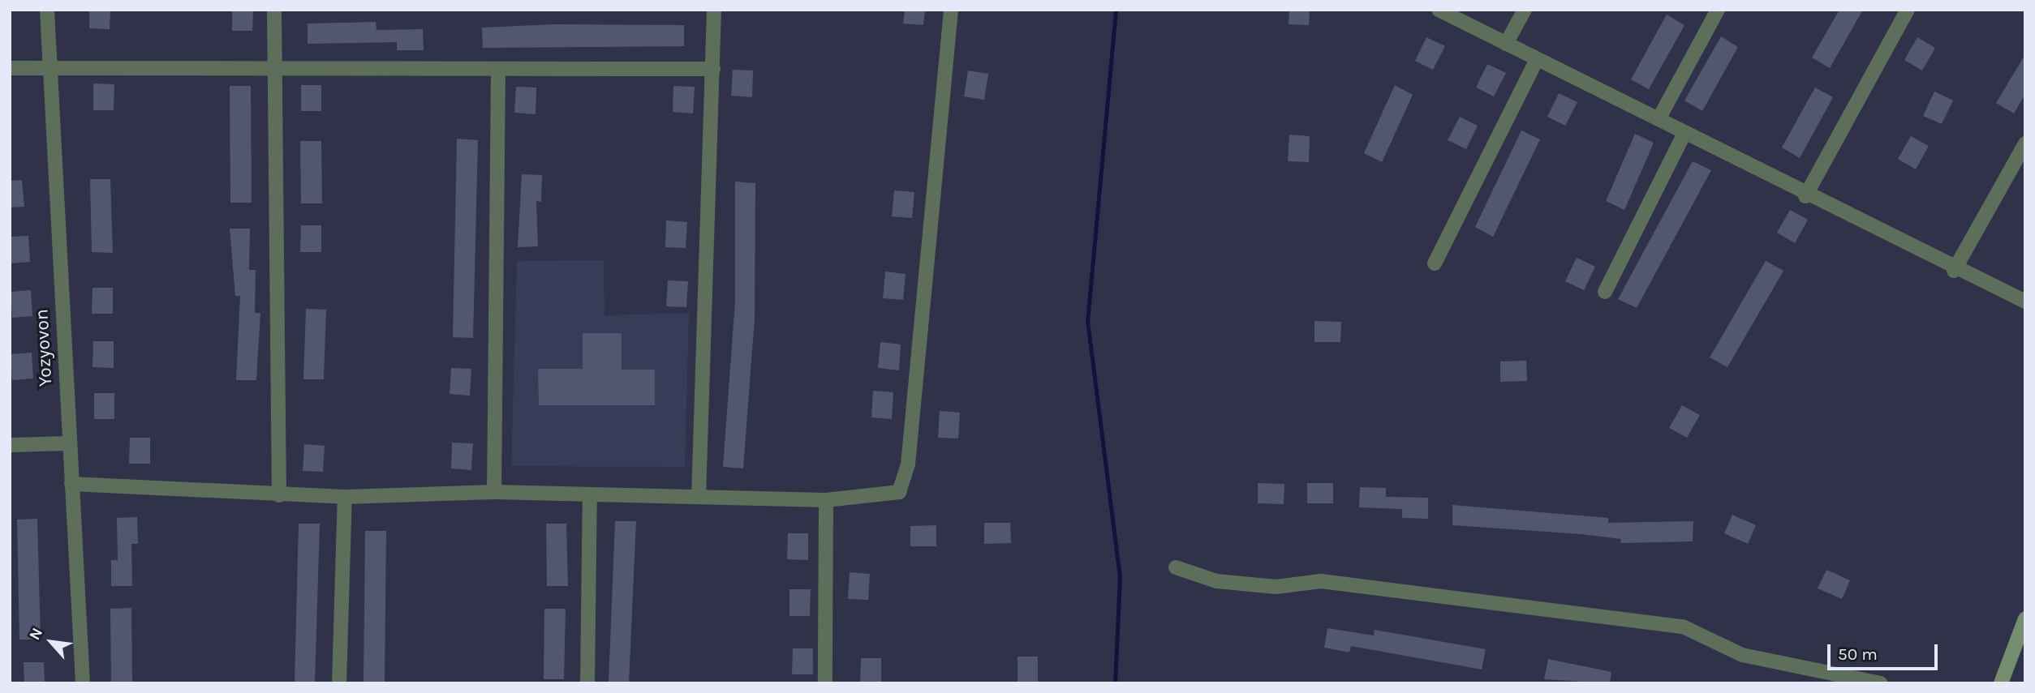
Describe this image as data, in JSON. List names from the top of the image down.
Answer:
{
  "streets": {
    "street": ["Yozyovon"]
  },
  "scale_bar": "50 m",
  "north": "top left"
}
